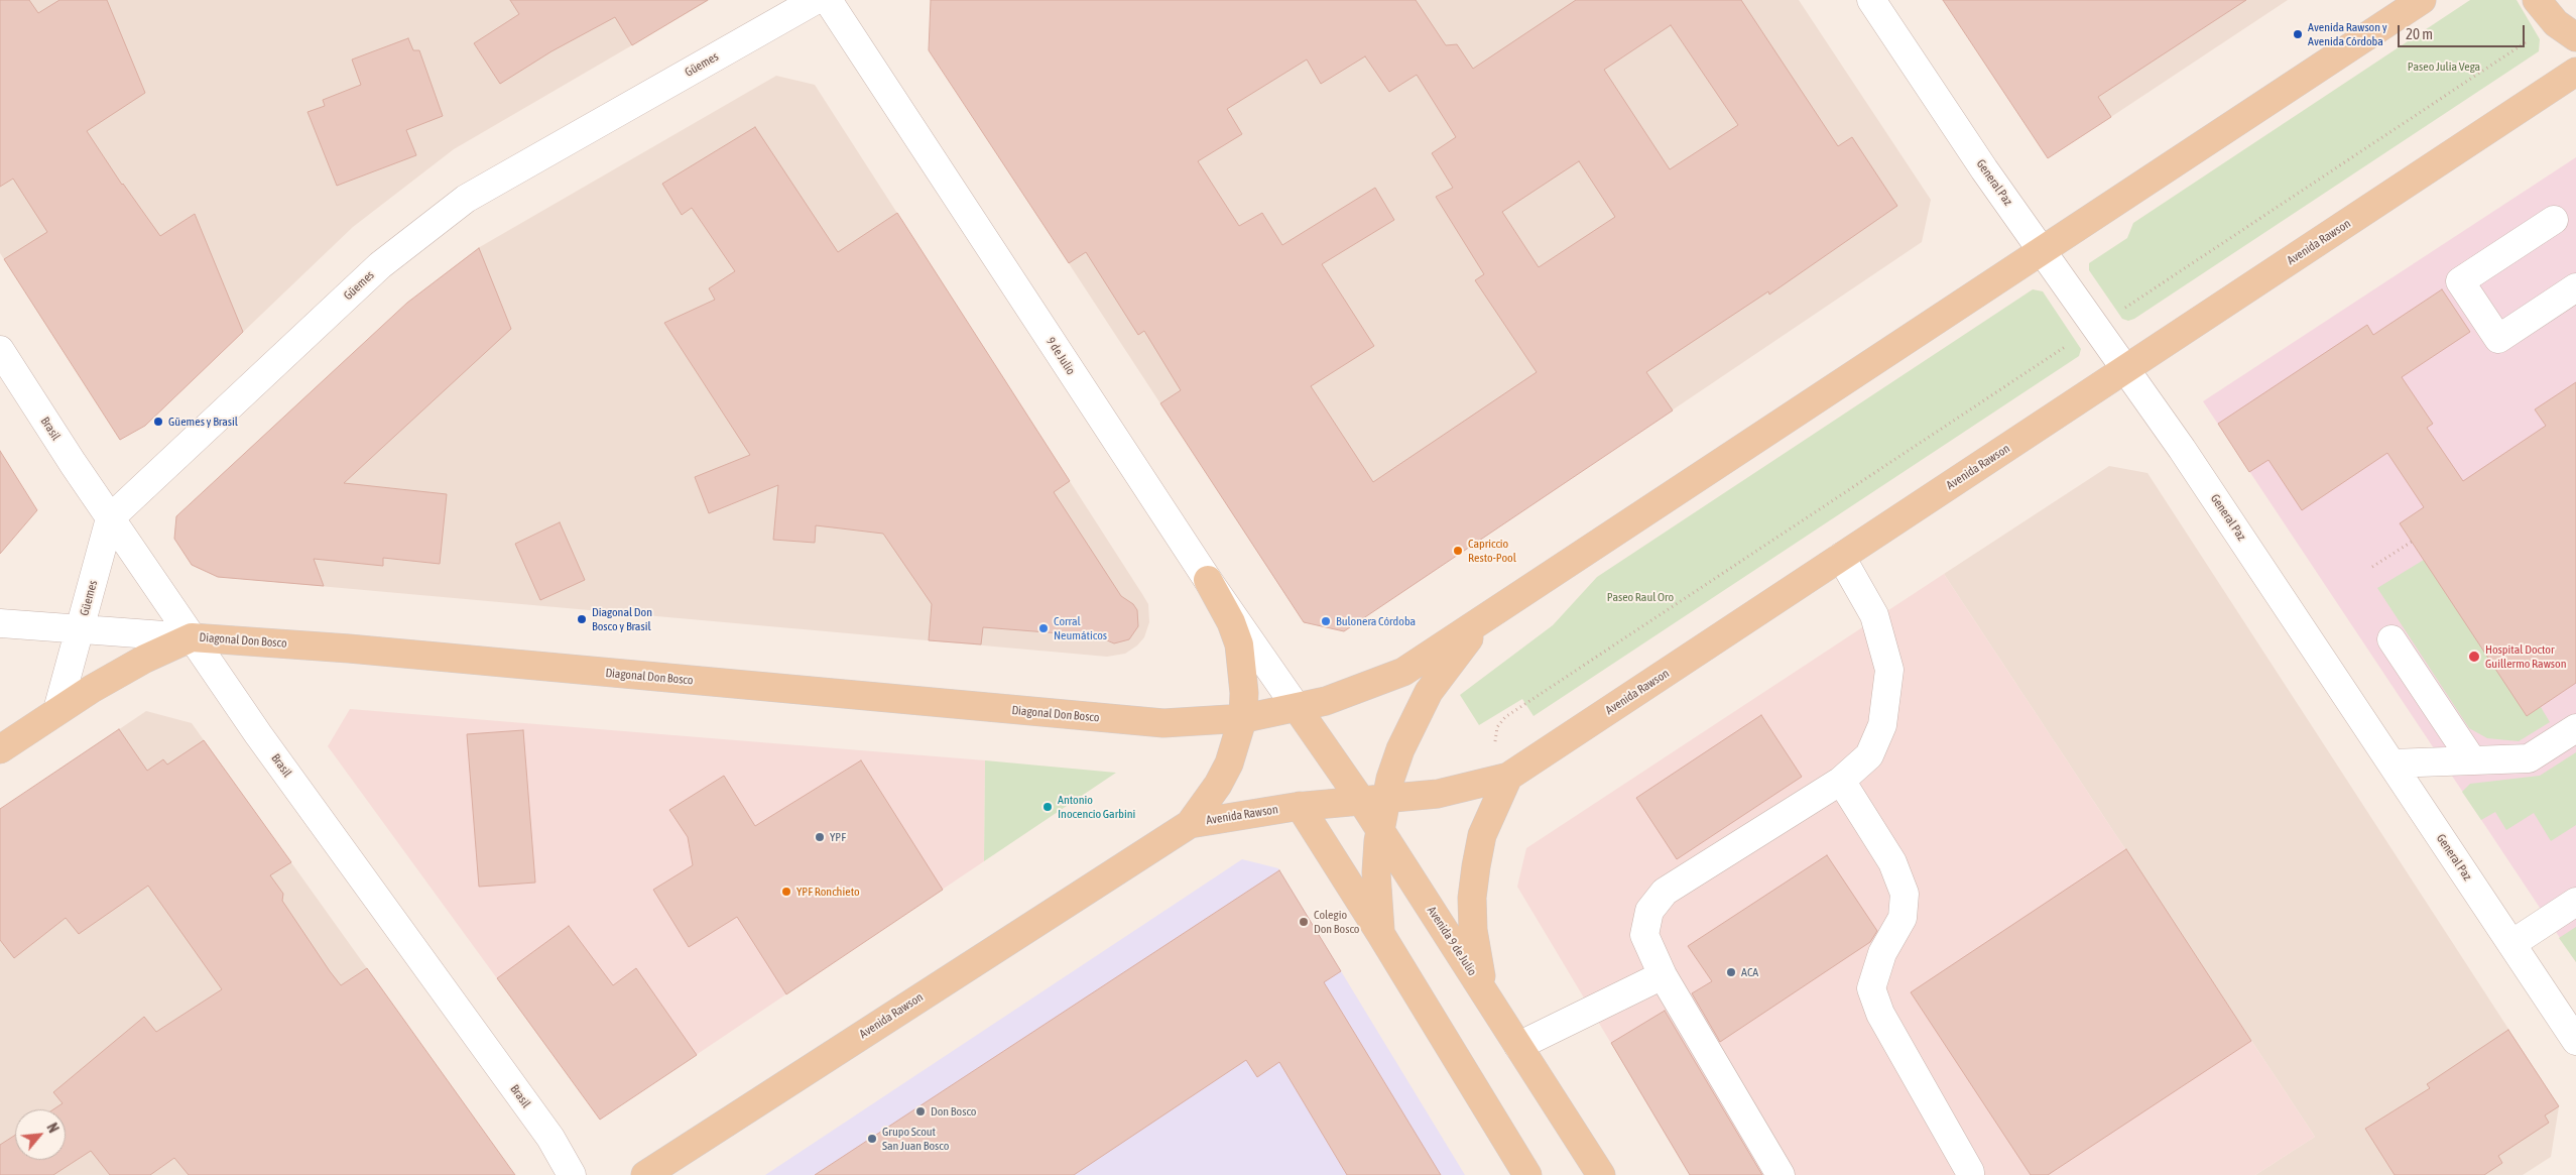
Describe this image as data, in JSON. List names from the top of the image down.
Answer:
{
  "streets": {
    "main road": ["Avenida Rawson", "Diagonal Don Bosco", "Avenida 9 de Julio"],
    "street": [
      "Güemes",
      "General Paz",
      "9 de Julio",
      "Brasil"
    ]
  },
  "crossings": [
    ["Güemes", "Brasil"],
    ["Güemes", "Diagonal Don Bosco"],
    ["General Paz", "Avenida Rawson"],
    ["9 de Julio", "Diagonal Don Bosco"],
    ["Brasil", "Diagonal Don Bosco"]
  ],
  "parks": ["Paseo Julia Vega", "Paseo Raul Oro"],
  "places": [
    "Avenida Rawson y Avenida Córdoba",
    "Güemes y Brasil",
    "Capriccio Resto-Pool",
    "Diagonal Don Bosco y Brasil",
    "Bulonera Córdoba",
    "Corral Neumáticos",
    "Hospital Doctor Guillermo Rawson",
    "Antonio Inocencio Garbini",
    "YPF",
    "YPF Ronchieto",
    "Colegio Don Bosco",
    "ACA",
    "Don Bosco",
    "Grupo Scout San Juan Bosco"
  ],
  "scale_bar": "20 m",
  "north": "top right"
}
